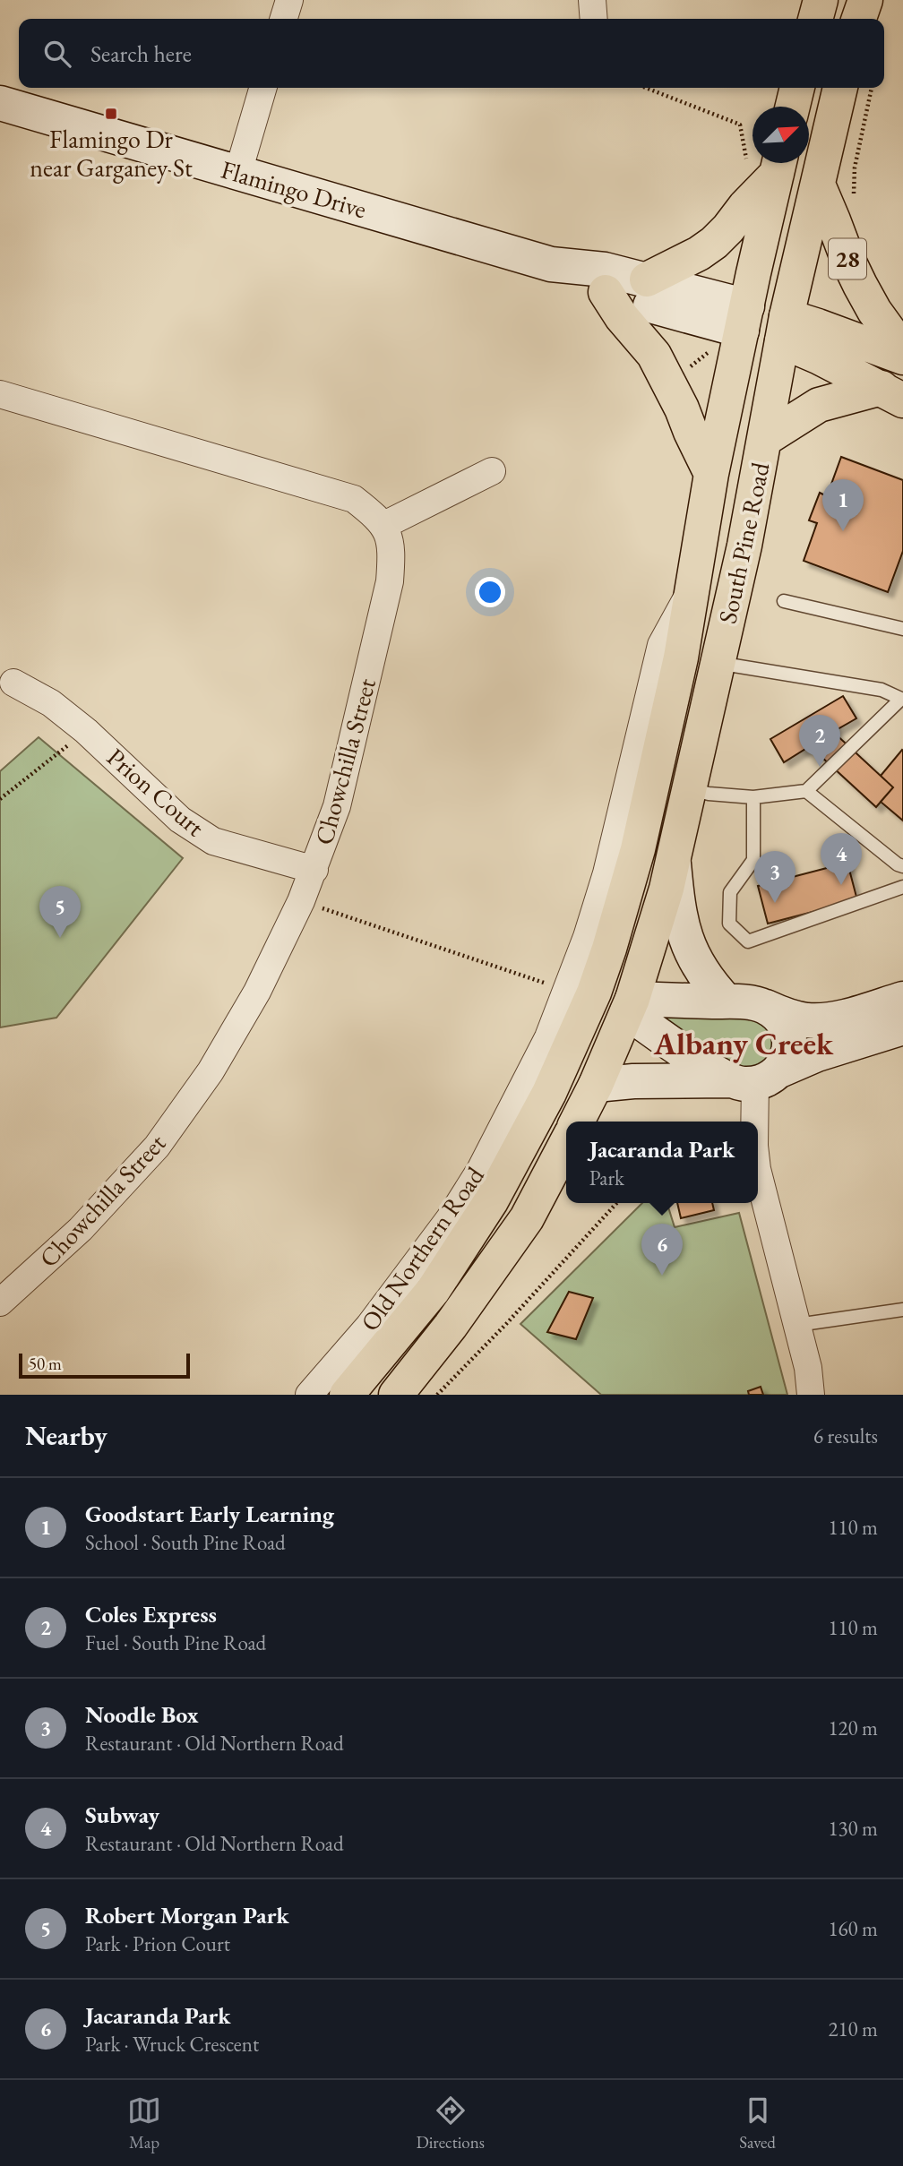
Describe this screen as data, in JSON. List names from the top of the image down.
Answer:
{
  "streets": {
    "main road": ["28", "South Pine Road", "Old Northern Road"],
    "street": ["Flamingo Drive", "Chowchilla Street", "Prion Court"]
  },
  "crossings": [
    ["Flamingo Drive", "South Pine Road"],
    ["28", "South Pine Road"],
    ["South Pine Road", "Old Northern Road"],
    ["Chowchilla Street", "Prion Court"]
  ],
  "districts": ["Albany Creek"],
  "places": {
    "transit": ["Flamingo Dr near Garganey St"]
  },
  "scale_bar": "50 m",
  "north": "top right",
  "page": {
    "search": "Search here",
    "pins": [
      "1",
      "2",
      "4",
      "3",
      "5",
      "6"
    ],
    "popup": ["Jacaranda Park", "Park"],
    "scale": "50 m",
    "heading": ["Nearby", "6 results"],
    "list": [
      {
        "mark": "1",
        "name": "Goodstart Early Learning",
        "note": "School · South Pine Road",
        "value": "110 m"
      },
      {
        "mark": "2",
        "name": "Coles Express",
        "note": "Fuel · South Pine Road",
        "value": "110 m"
      },
      {
        "mark": "3",
        "name": "Noodle Box",
        "note": "Restaurant · Old Northern Road",
        "value": "120 m"
      },
      {
        "mark": "4",
        "name": "Subway",
        "note": "Restaurant · Old Northern Road",
        "value": "130 m"
      },
      {
        "mark": "5",
        "name": "Robert Morgan Park",
        "note": "Park · Prion Court",
        "value": "160 m"
      },
      {
        "mark": "6",
        "name": "Jacaranda Park",
        "note": "Park · Wruck Crescent",
        "value": "210 m"
      }
    ],
    "nav": ["Map", "Directions", "Saved"]
  }
}
